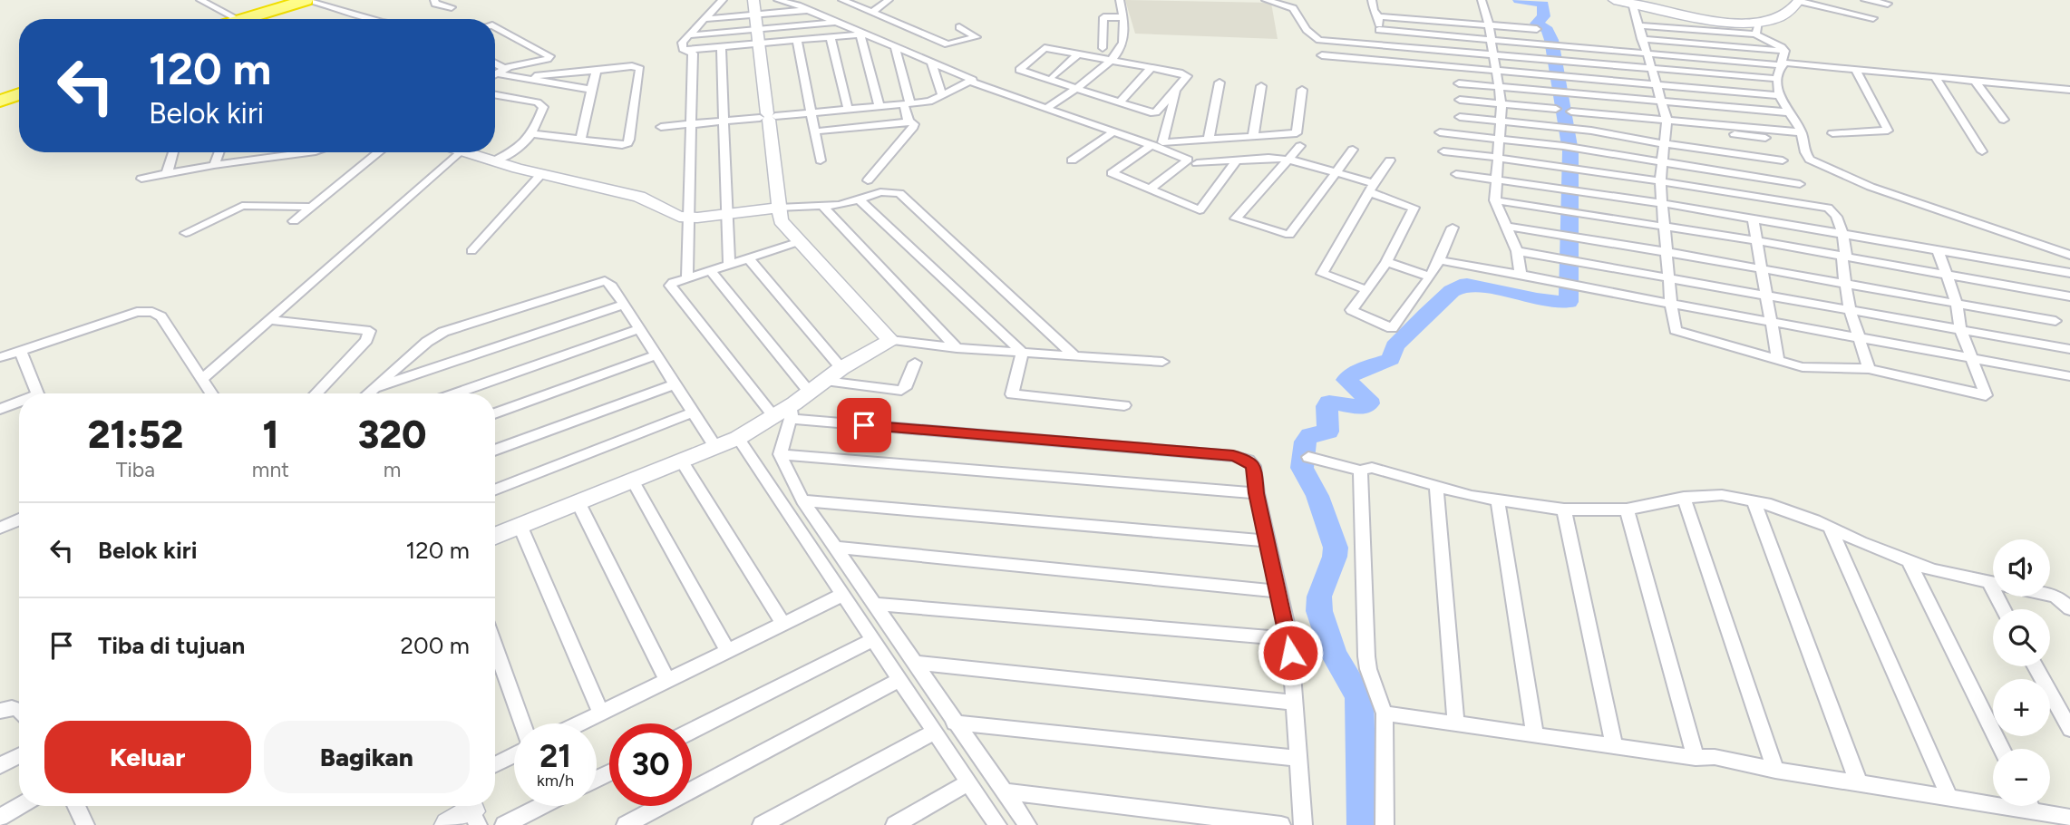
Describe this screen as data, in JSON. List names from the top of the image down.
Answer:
{
  "page": {
    "turn": ["120 m", "Belok kiri"],
    "eta": [
      "21:52",
      "Tiba",
      "1",
      "mnt",
      "320",
      "m"
    ],
    "list": [
      {
        "name": "Belok kiri",
        "value": "120 m"
      },
      {
        "name": "Tiba di tujuan",
        "value": "200 m"
      }
    ],
    "map_buttons": ["+", "−"],
    "buttons": ["Keluar", "Bagikan"],
    "speed": "21 km/h",
    "limit": "30"
  }
}
